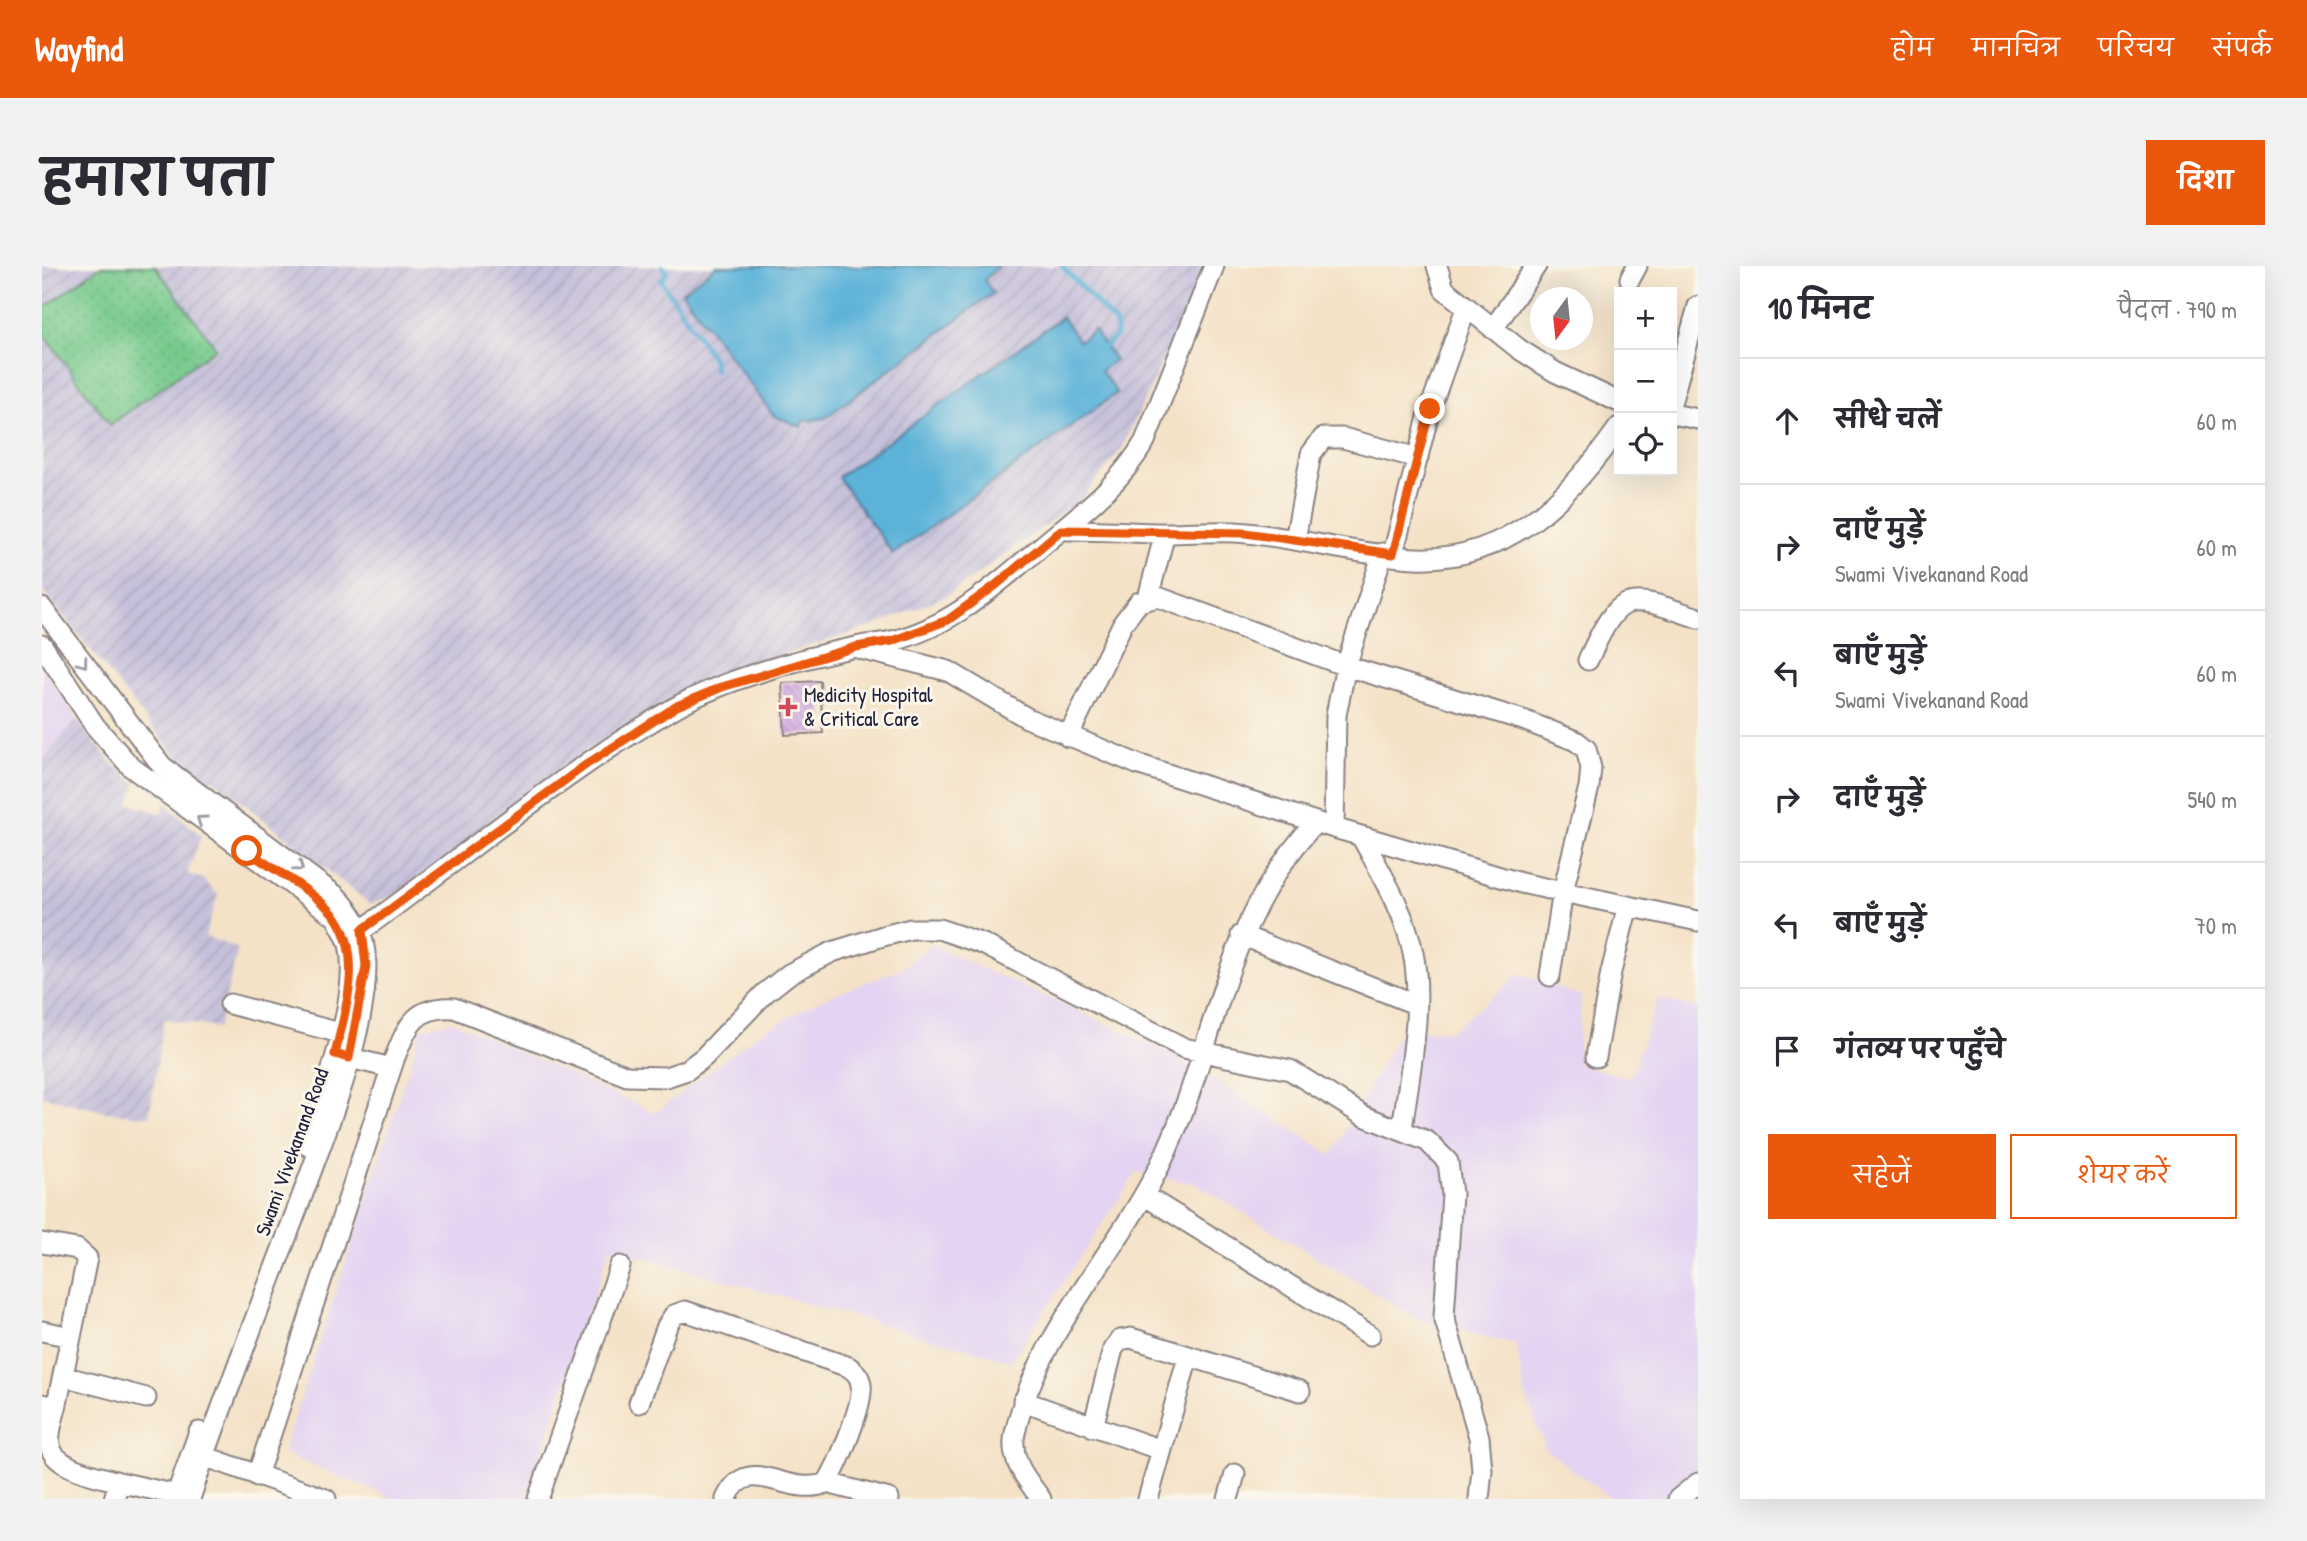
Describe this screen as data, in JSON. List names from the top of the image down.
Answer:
{
  "streets": {
    "street": ["Swami Vivekanand Road"]
  },
  "places": {
    "health": ["Medicity Hospital & Critical Care"]
  },
  "north": "bottom",
  "page": {
    "header": "Wayfind",
    "nav": [
      "होम",
      "मानचित्र",
      "परिचय",
      "संपर्क"
    ],
    "title": "हमारा पता",
    "buttons": [
      "दिशा",
      ["सहेजें", "शेयर करें"]
    ],
    "heading": ["10 मिनट", "पैदल · 790 m"],
    "map_buttons": ["+", "−"],
    "list": [
      ["सीधे चलें", "60 m"],
      ["दाएँ मुड़ें", "Swami Vivekanand Road", "60 m"],
      ["बाएँ मुड़ें", "Swami Vivekanand Road", "60 m"],
      ["दाएँ मुड़ें", "540 m"],
      ["बाएँ मुड़ें", "70 m"],
      "गंतव्य पर पहुँचे"
    ]
  }
}
